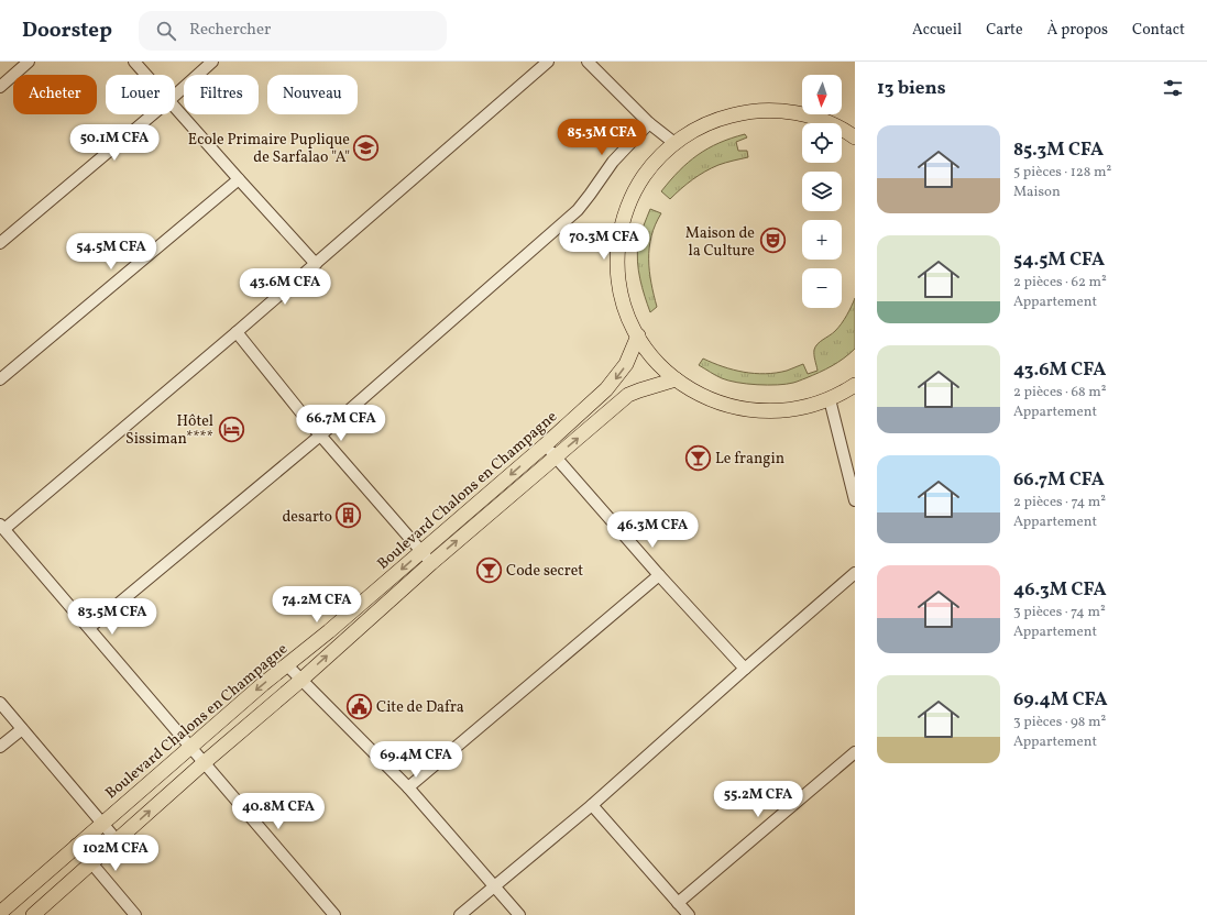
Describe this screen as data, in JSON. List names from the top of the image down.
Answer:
{
  "streets": {
    "main road": ["Boulevard Chalons en Champagne"]
  },
  "places": {
    "school or university": ["Ecole Primaire Puplique de Sarfalao \"A\""],
    "theatre": ["Maison de la Culture"],
    "hotel": ["Hôtel Sissiman****"],
    "bar": ["Le frangin", "Code secret"],
    "building": ["desarto"],
    "public building": ["Cite de Dafra"]
  },
  "north": "bottom",
  "page": {
    "header": "Doorstep",
    "search": "Rechercher",
    "nav": [
      "Accueil",
      "Carte",
      "À propos",
      "Contact"
    ],
    "heading": "13 biens",
    "map_buttons": ["+", "−"],
    "chip": [
      "Acheter",
      "Louer",
      "Filtres",
      "Nouveau"
    ],
    "list": [
      {
        "name": "85.3M CFA",
        "note": "5 pièces · 128 m² · Maison"
      },
      {
        "name": "54.5M CFA",
        "note": "2 pièces · 62 m² · Appartement"
      },
      {
        "name": "43.6M CFA",
        "note": "2 pièces · 68 m² · Appartement"
      },
      {
        "name": "66.7M CFA",
        "note": "2 pièces · 74 m² · Appartement"
      },
      {
        "name": "46.3M CFA",
        "note": "3 pièces · 74 m² · Appartement"
      },
      {
        "name": "69.4M CFA",
        "note": "3 pièces · 98 m² · Appartement"
      }
    ],
    "price": [
      "85.3M CFA",
      "50.1M CFA",
      "70.3M CFA",
      "54.5M CFA",
      "43.6M CFA",
      "66.7M CFA",
      "46.3M CFA",
      "74.2M CFA",
      "83.5M CFA",
      "69.4M CFA",
      "55.2M CFA",
      "40.8M CFA",
      "102M CFA"
    ]
  }
}
